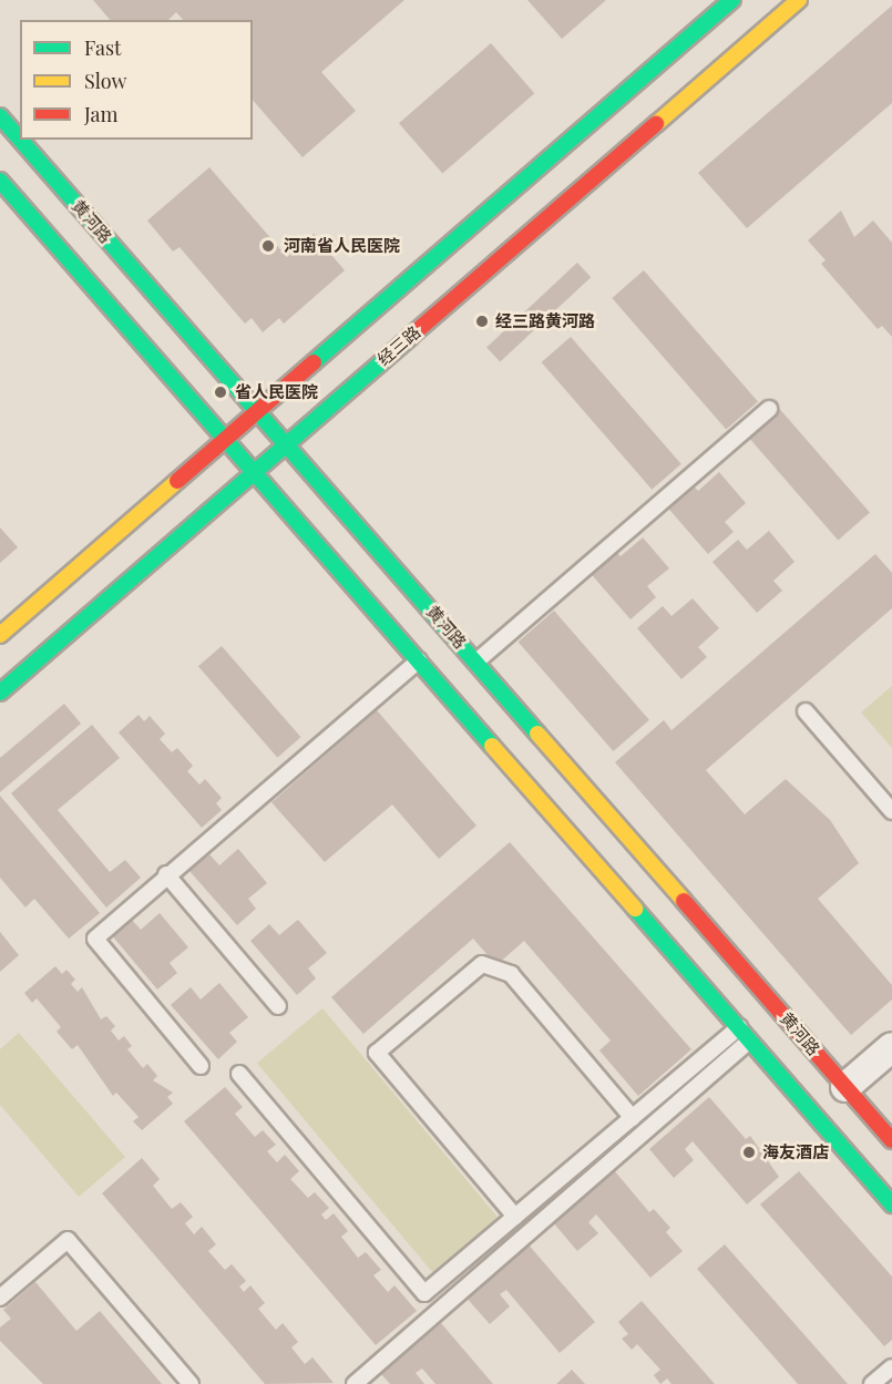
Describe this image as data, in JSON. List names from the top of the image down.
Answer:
{
  "streets": {
    "main road": ["黄河路", "经三路"]
  },
  "crossings": [
    ["黄河路", "经三路"]
  ],
  "places": [
    "河南省人民医院",
    "经三路黄河路",
    "省人民医院",
    "海友酒店"
  ],
  "legend": ["Fast", "Slow", "Jam"]
}
